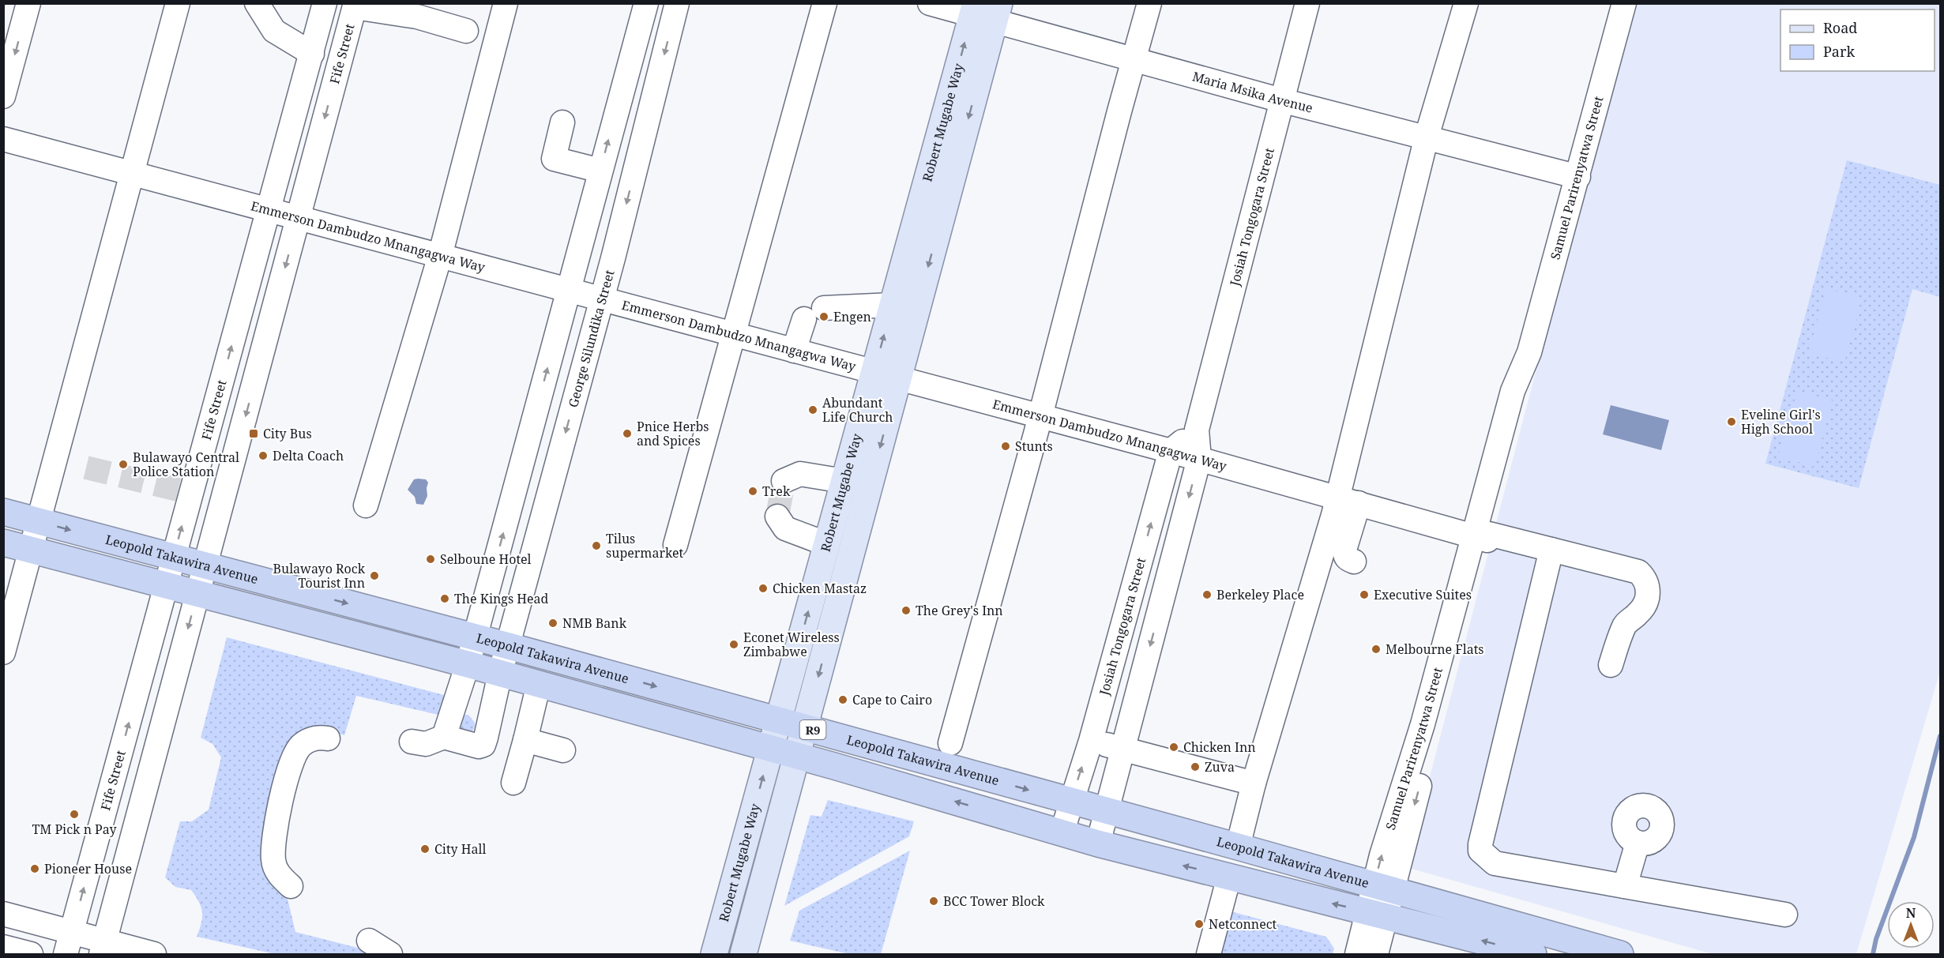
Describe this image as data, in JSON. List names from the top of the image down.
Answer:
{
  "streets": {
    "highway": ["Leopold Takawira Avenue", "R9"],
    "main road": ["Robert Mugabe Way"],
    "street": [
      "Fife Street",
      "Maria Msika Avenue",
      "Samuel Parirenyatwa Street",
      "Josiah Tongogara Street",
      "Emmerson Dambudzo Mnangagwa Way",
      "George Silundika Street"
    ]
  },
  "crossings": [
    ["Fife Street", "Emmerson Dambudzo Mnangagwa Way"],
    ["Fife Street", "Leopold Takawira Avenue"],
    ["Maria Msika Avenue", "Robert Mugabe Way"],
    ["Maria Msika Avenue", "Samuel Parirenyatwa Street"],
    ["Maria Msika Avenue", "Josiah Tongogara Street"],
    ["Robert Mugabe Way", "Emmerson Dambudzo Mnangagwa Way"],
    ["Robert Mugabe Way", "Leopold Takawira Avenue"],
    ["Samuel Parirenyatwa Street", "Emmerson Dambudzo Mnangagwa Way"],
    ["Samuel Parirenyatwa Street", "Leopold Takawira Avenue"],
    ["Josiah Tongogara Street", "Emmerson Dambudzo Mnangagwa Way"],
    ["Josiah Tongogara Street", "Leopold Takawira Avenue"],
    ["Emmerson Dambudzo Mnangagwa Way", "George Silundika Street"],
    ["George Silundika Street", "Leopold Takawira Avenue"]
  ],
  "places": {
    "other": [
      "Engen",
      "Abundant Life Church",
      "Eveline Girl's High School",
      "Pnice Herbs and Spices",
      "Stunts",
      "Delta Coach",
      "Bulawayo Central Police Station",
      "Trek",
      "Tilus supermarket",
      "Selboune Hotel",
      "Bulawayo Rock Tourist Inn",
      "Chicken Mastaz",
      "Berkeley Place",
      "Executive Suites",
      "The Kings Head",
      "The Grey's Inn",
      "NMB Bank",
      "Econet Wireless Zimbabwe",
      "Melbourne Flats",
      "Cape to Cairo",
      "Chicken Inn",
      "Zuva",
      "TM Pick n Pay",
      "City Hall",
      "Pioneer House",
      "BCC Tower Block",
      "Netconnect"
    ],
    "transit": ["City Bus"]
  },
  "legend": ["Road", "Park"],
  "north": "top"
}
